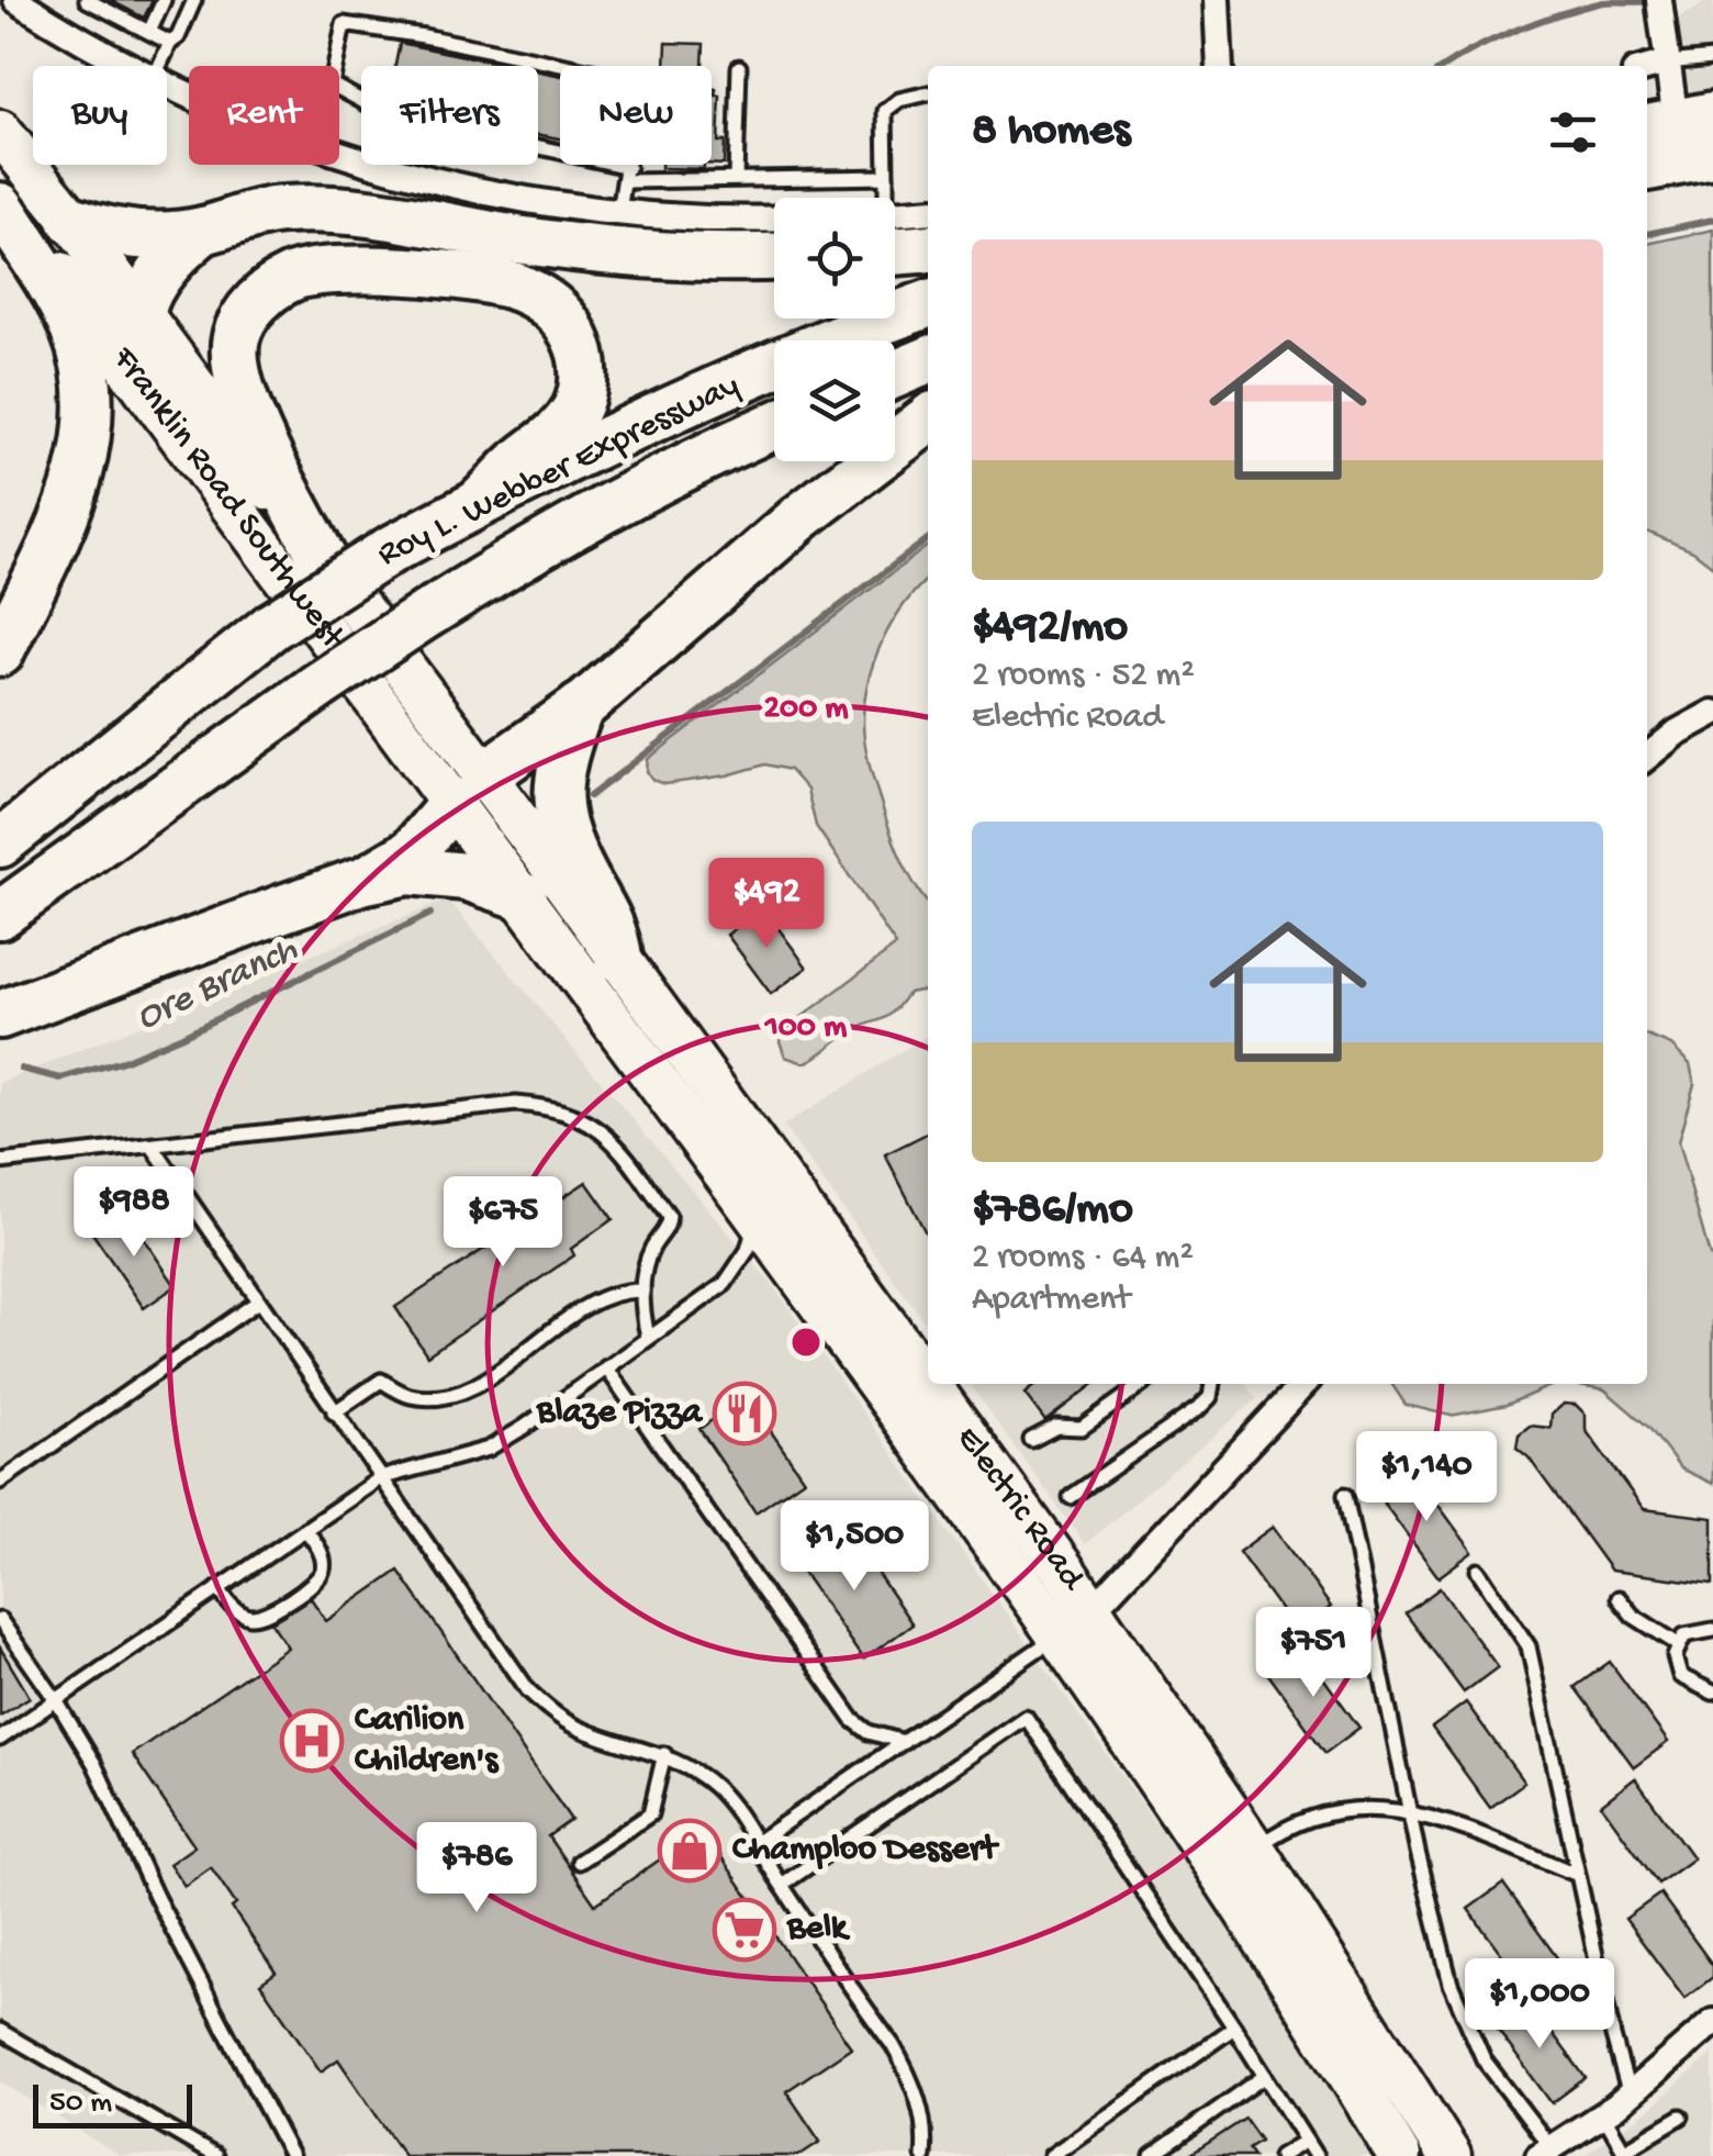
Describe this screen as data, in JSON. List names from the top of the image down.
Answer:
{
  "streets": {
    "highway": ["Roy L. Webber Expressway"],
    "main road": ["Franklin Road Southwest", "Electric Road"]
  },
  "crossings": [
    ["Franklin Road Southwest", "Electric Road"]
  ],
  "water": ["Ore Branch"],
  "places": {
    "restaurant": ["Blaze Pizza"],
    "hospital": ["Carilion Children's"],
    "shop": ["Champloo Dessert"],
    "supermarket": ["Belk"]
  },
  "scale_bar": "50 m",
  "page": {
    "chip": [
      "Buy",
      "Rent",
      "Filters",
      "New"
    ],
    "heading": "8 homes",
    "list": [
      {
        "name": "$492/mo",
        "note": "2 rooms · 52 m² · Electric Road"
      },
      {
        "name": "$786/mo",
        "note": "2 rooms · 64 m² · Apartment"
      }
    ],
    "price": [
      "$492",
      "$988",
      "$675",
      "$1,140",
      "$1,500",
      "$751",
      "$786",
      "$1,000"
    ],
    "scale": "50 m"
  },
  "rings": ["200 m", "100 m"]
}
